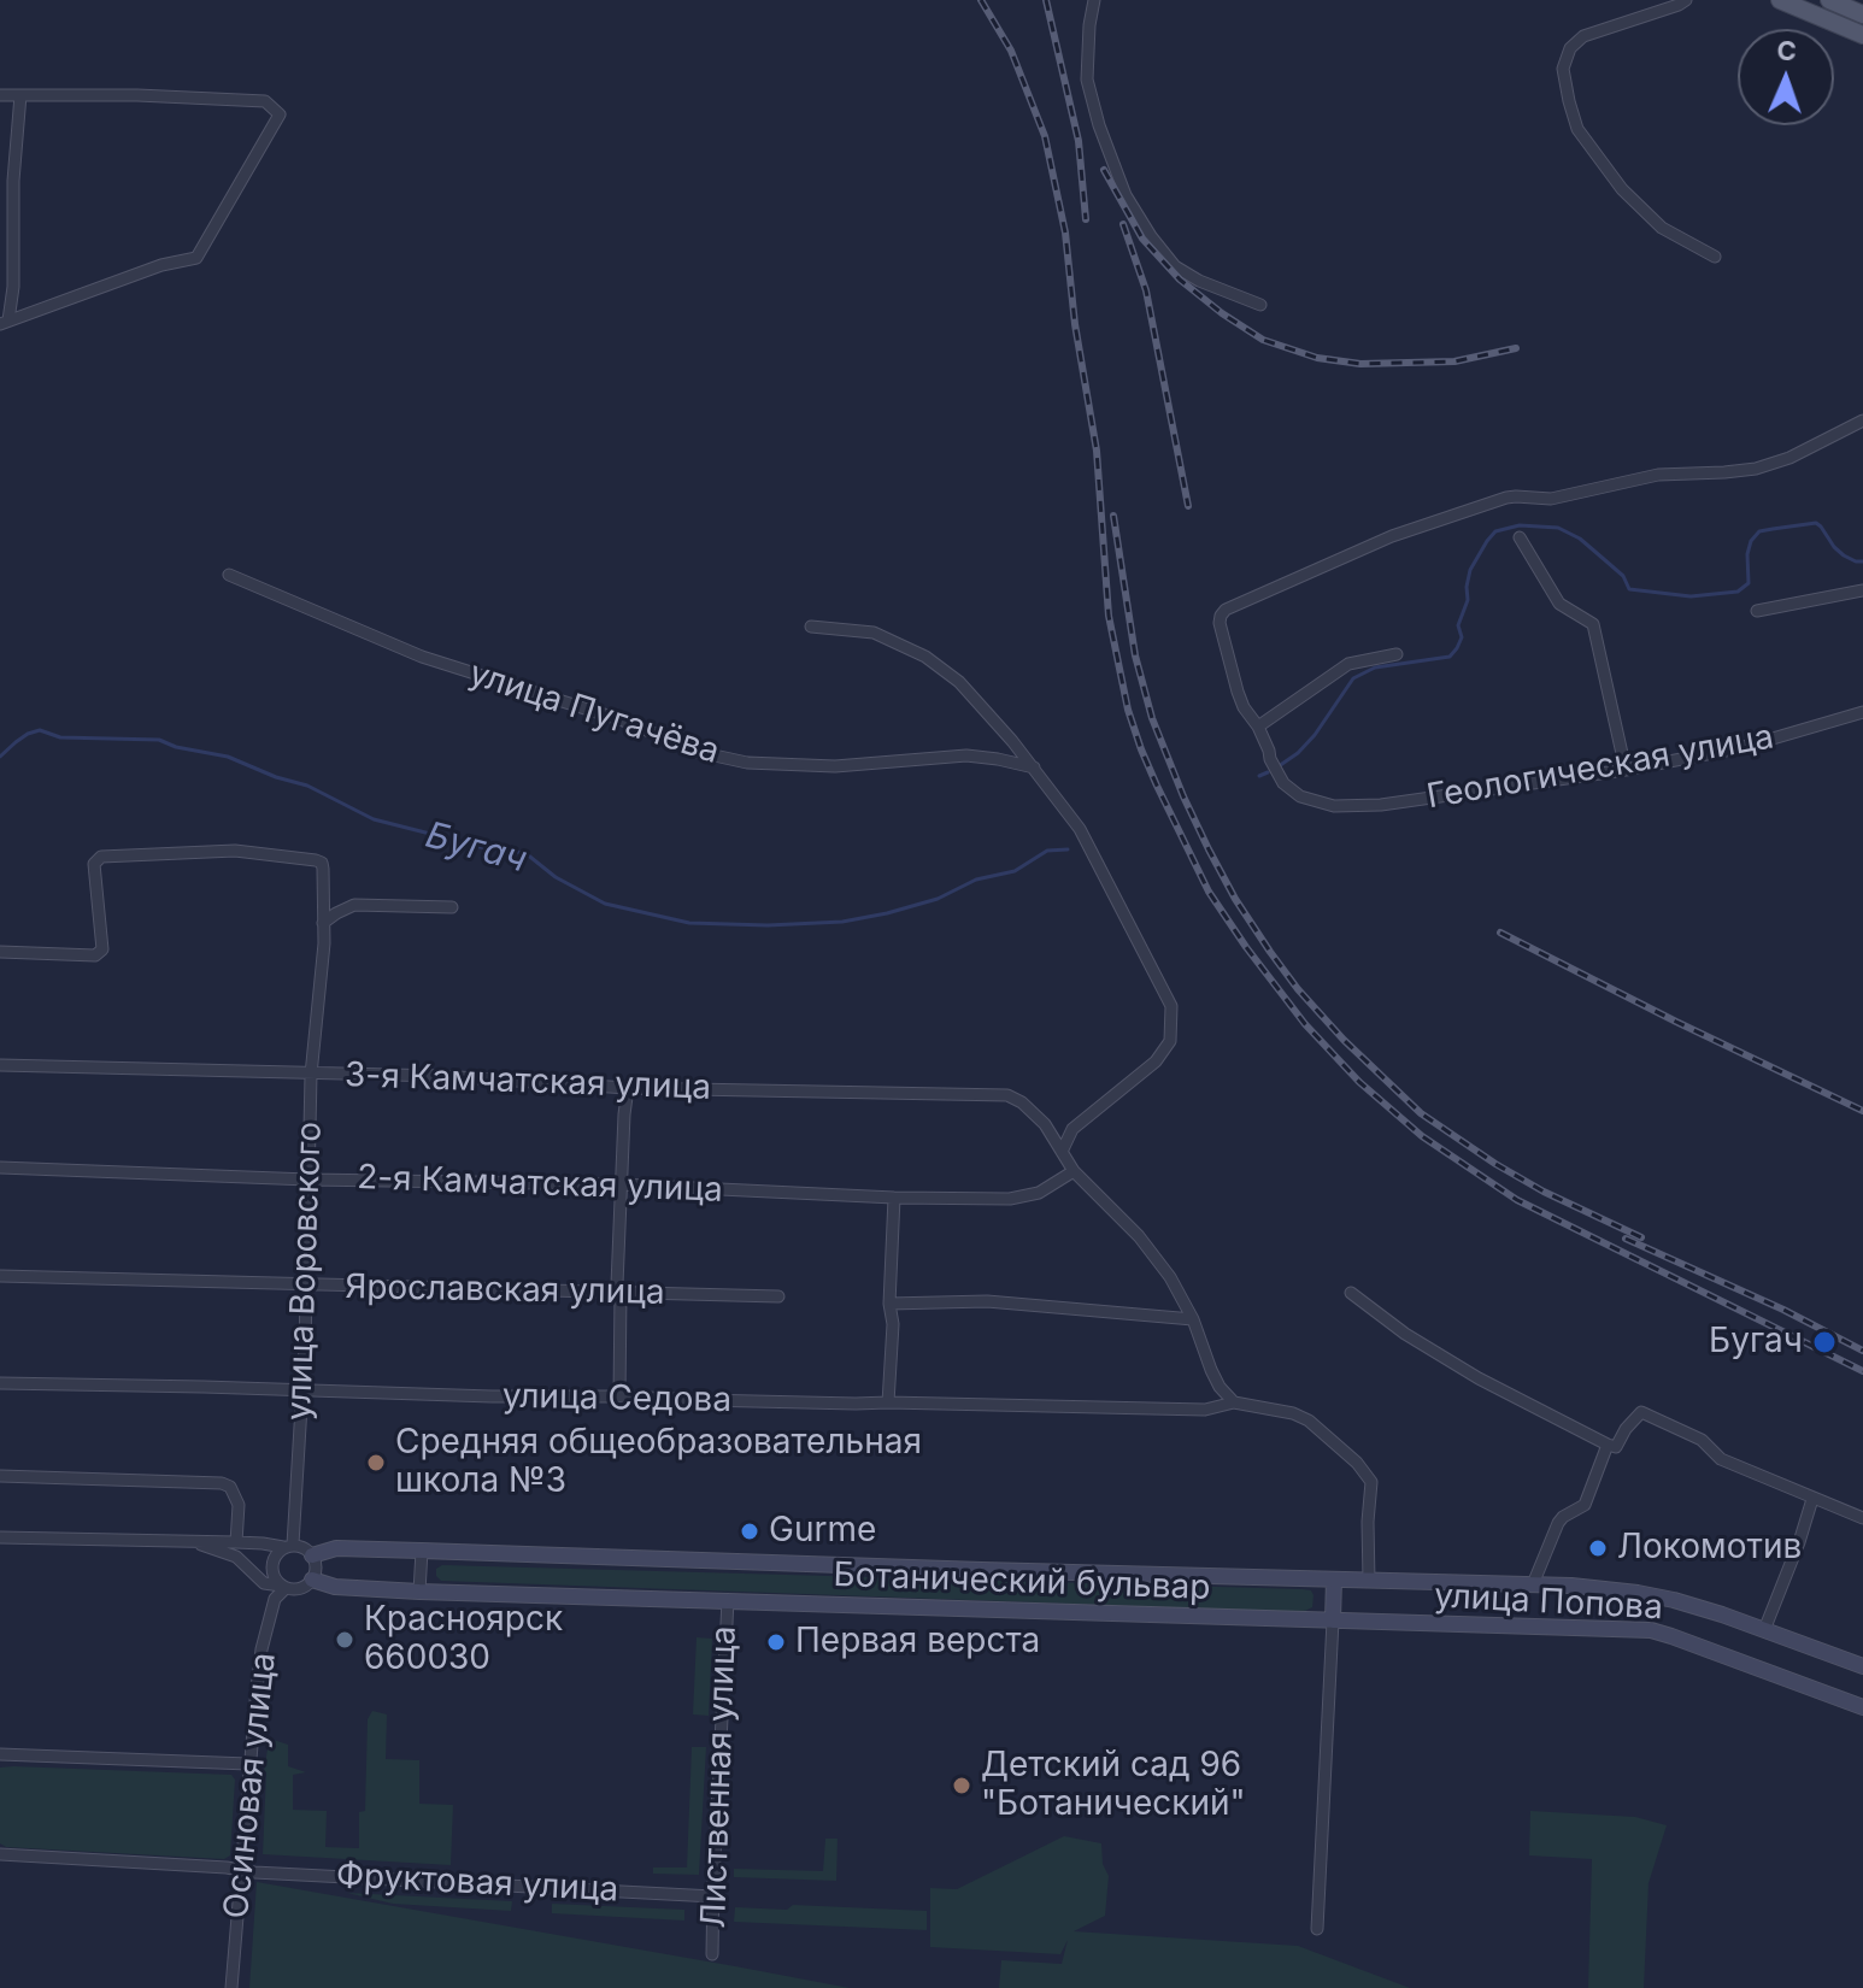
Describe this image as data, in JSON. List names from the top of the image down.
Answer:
{
  "streets": {
    "street": [
      "улица Пугачёва",
      "Геологическая улица",
      "3-я Камчатская улица",
      "2-я Камчатская улица",
      "улица Воровского",
      "Ярославская улица",
      "улица Седова",
      "Ботанический бульвар",
      "улица Попова",
      "Лиственная улица",
      "Осиновая улица",
      "Фруктовая улица"
    ]
  },
  "crossings": [
    ["3-я Камчатская улица", "улица Воровского"],
    ["2-я Камчатская улица", "улица Воровского"],
    ["улица Воровского", "Ярославская улица"],
    ["улица Воровского", "улица Седова"],
    ["улица Воровского", "Ботанический бульвар"],
    ["улица Воровского", "Осиновая улица"],
    ["улица Седова", "улица Попова"],
    ["Ботанический бульвар", "улица Попова"],
    ["Ботанический бульвар", "Лиственная улица"],
    ["Ботанический бульвар", "Осиновая улица"],
    ["Лиственная улица", "Фруктовая улица"],
    ["Осиновая улица", "Фруктовая улица"]
  ],
  "water": ["Бугач"],
  "places": [
    "Бугач",
    "Средняя общеобразовательная школа №3",
    "Gurme",
    "Локомотив",
    "Красноярск 660030",
    "Первая верста",
    "Детский сад 96 \"Ботанический\""
  ],
  "north": "top"
}
